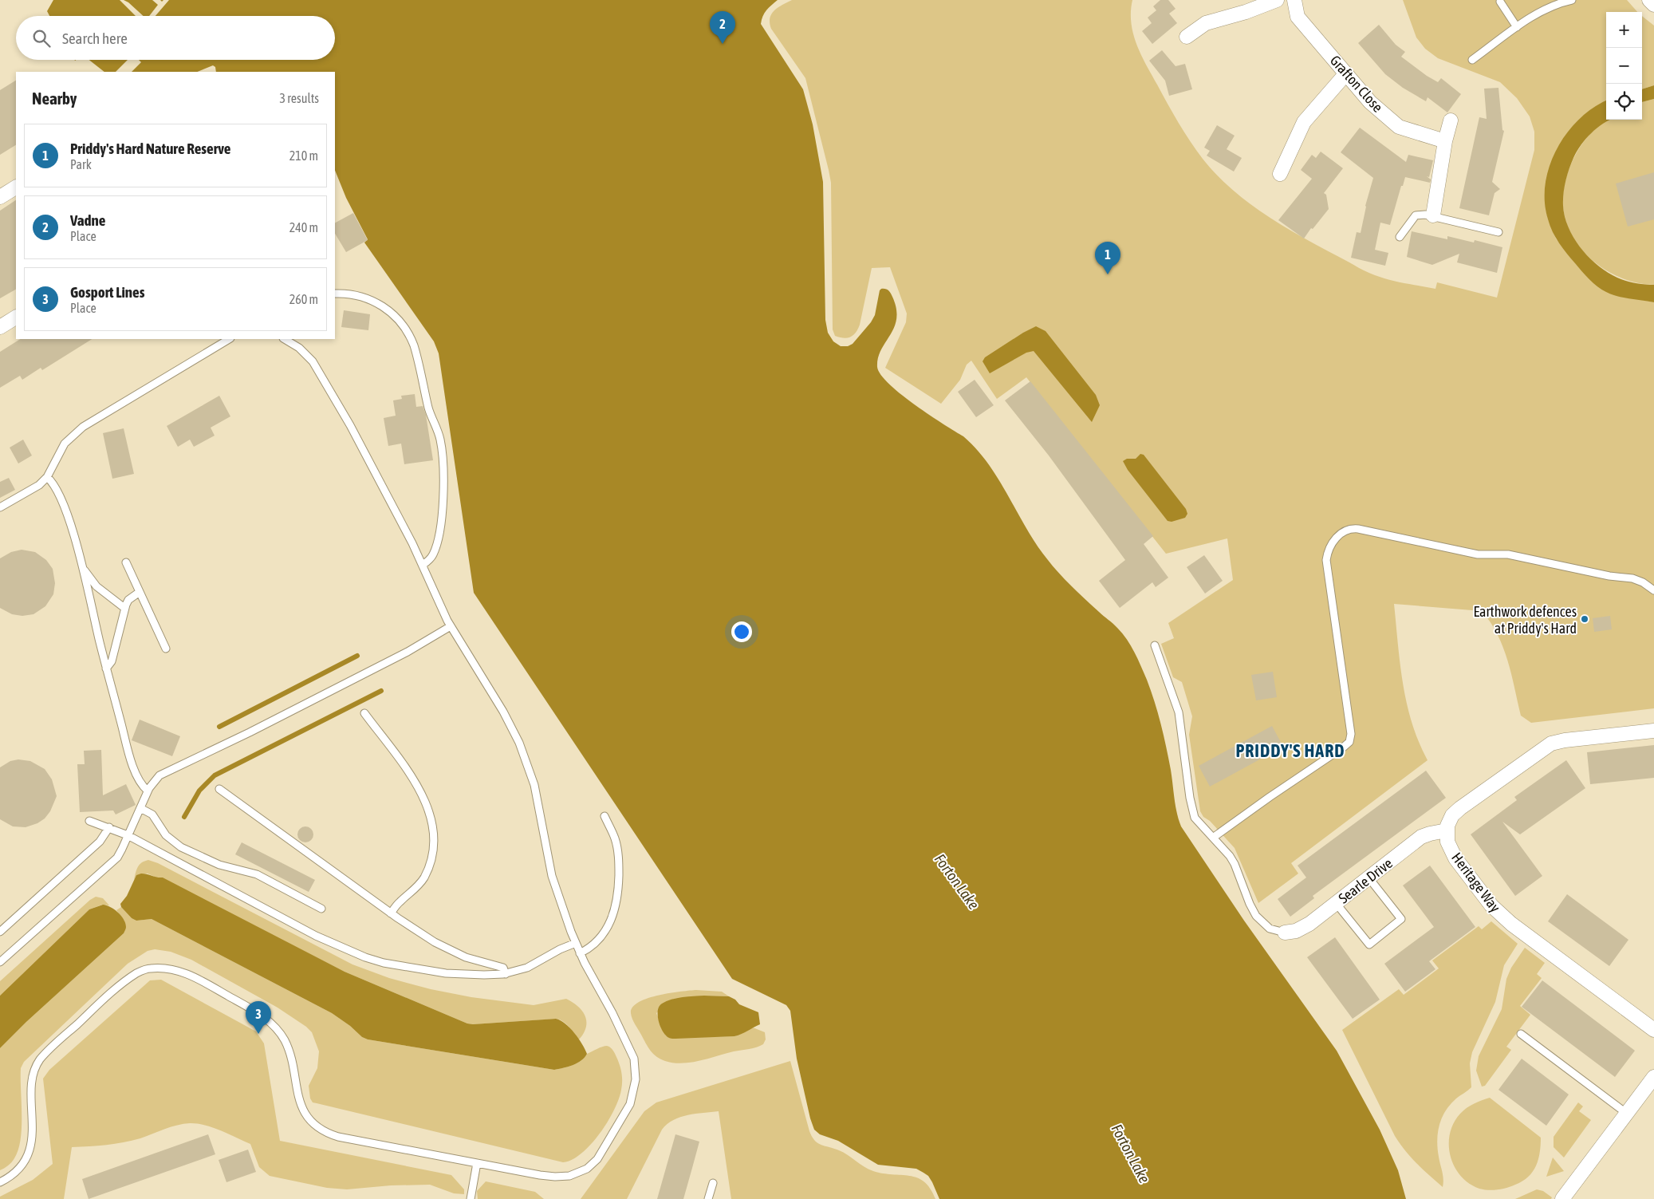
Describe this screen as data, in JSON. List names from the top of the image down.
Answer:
{
  "streets": {
    "street": ["Grafton Close", "Searle Drive", "Heritage Way"]
  },
  "crossings": [
    ["Searle Drive", "Heritage Way"]
  ],
  "districts": ["PRIDDY'S HARD"],
  "water": ["Forton Lake"],
  "places": ["Earthwork defences at Priddy's Hard"],
  "page": {
    "pins": ["2", "1", "3"],
    "map_buttons": ["+", "−"],
    "search": "Search here",
    "heading": ["Nearby", "3 results"],
    "list": [
      {
        "mark": "1",
        "name": "Priddy's Hard Nature Reserve",
        "note": "Park",
        "value": "210 m"
      },
      {
        "mark": "2",
        "name": "Vadne",
        "note": "Place",
        "value": "240 m"
      },
      {
        "mark": "3",
        "name": "Gosport Lines",
        "note": "Place",
        "value": "260 m"
      }
    ]
  }
}
